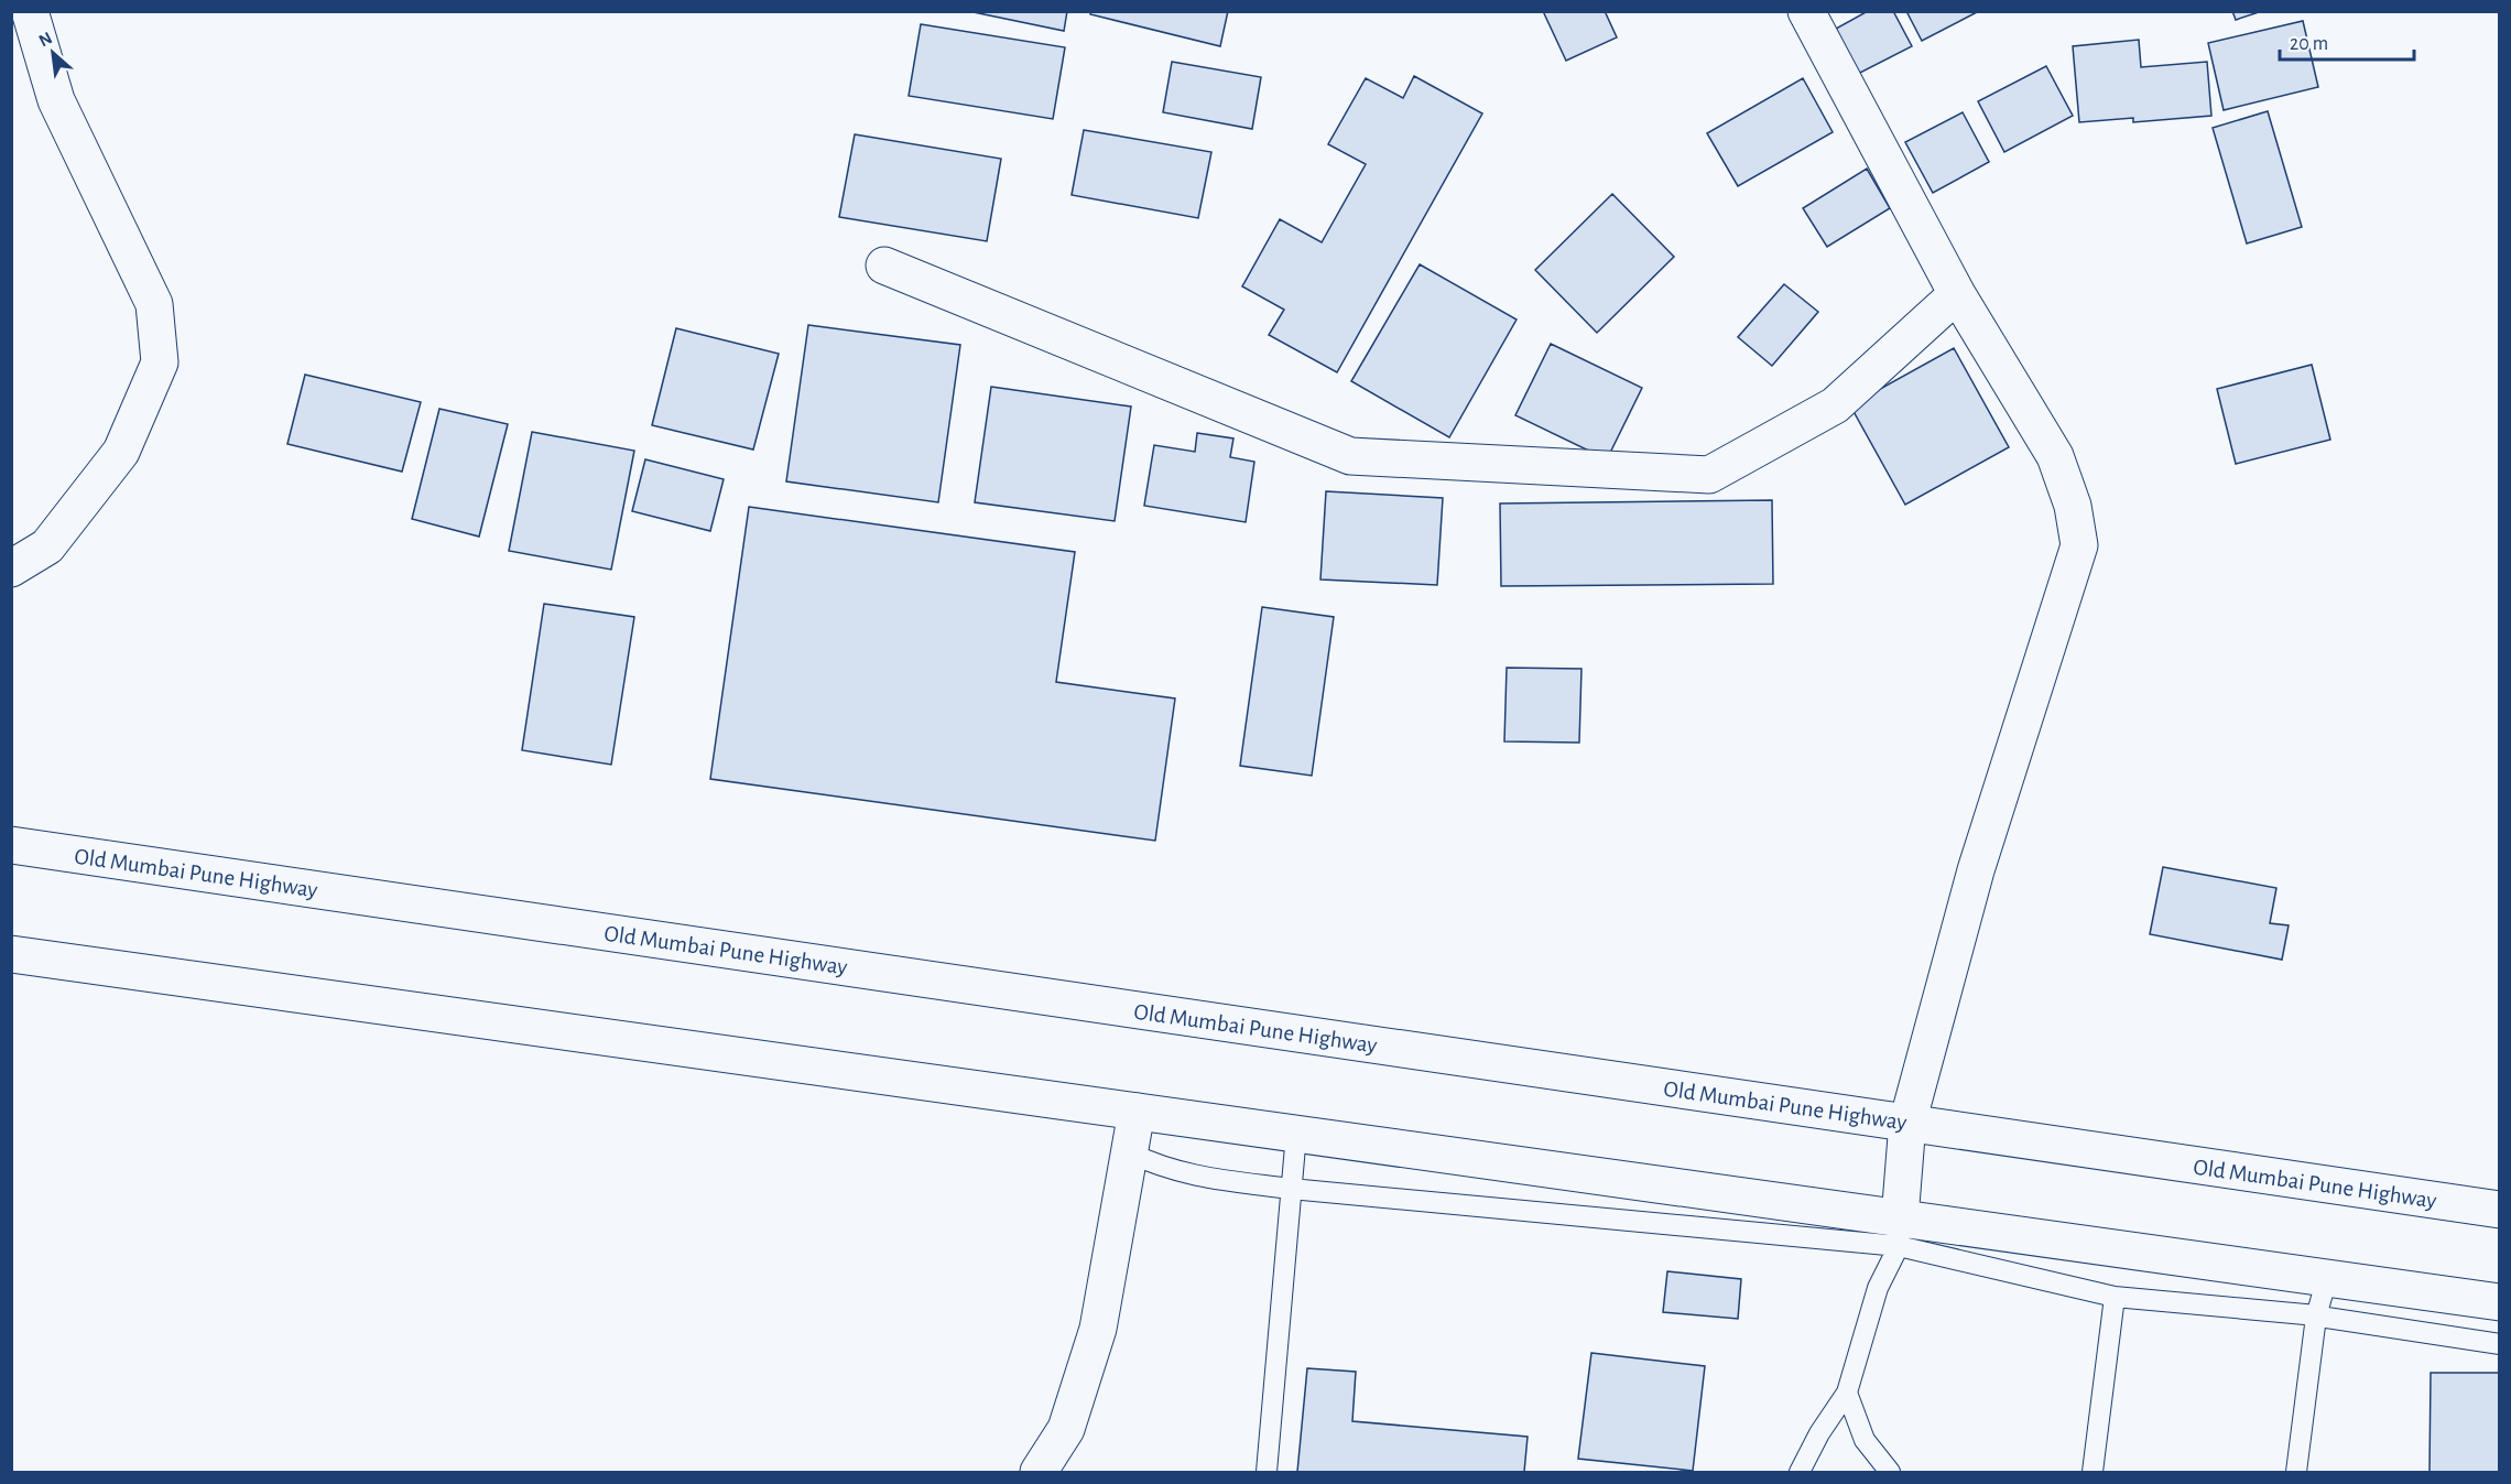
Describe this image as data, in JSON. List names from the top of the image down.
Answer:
{
  "streets": {
    "main road": ["Old Mumbai Pune Highway"]
  },
  "scale_bar": "20 m",
  "north": "top left"
}
